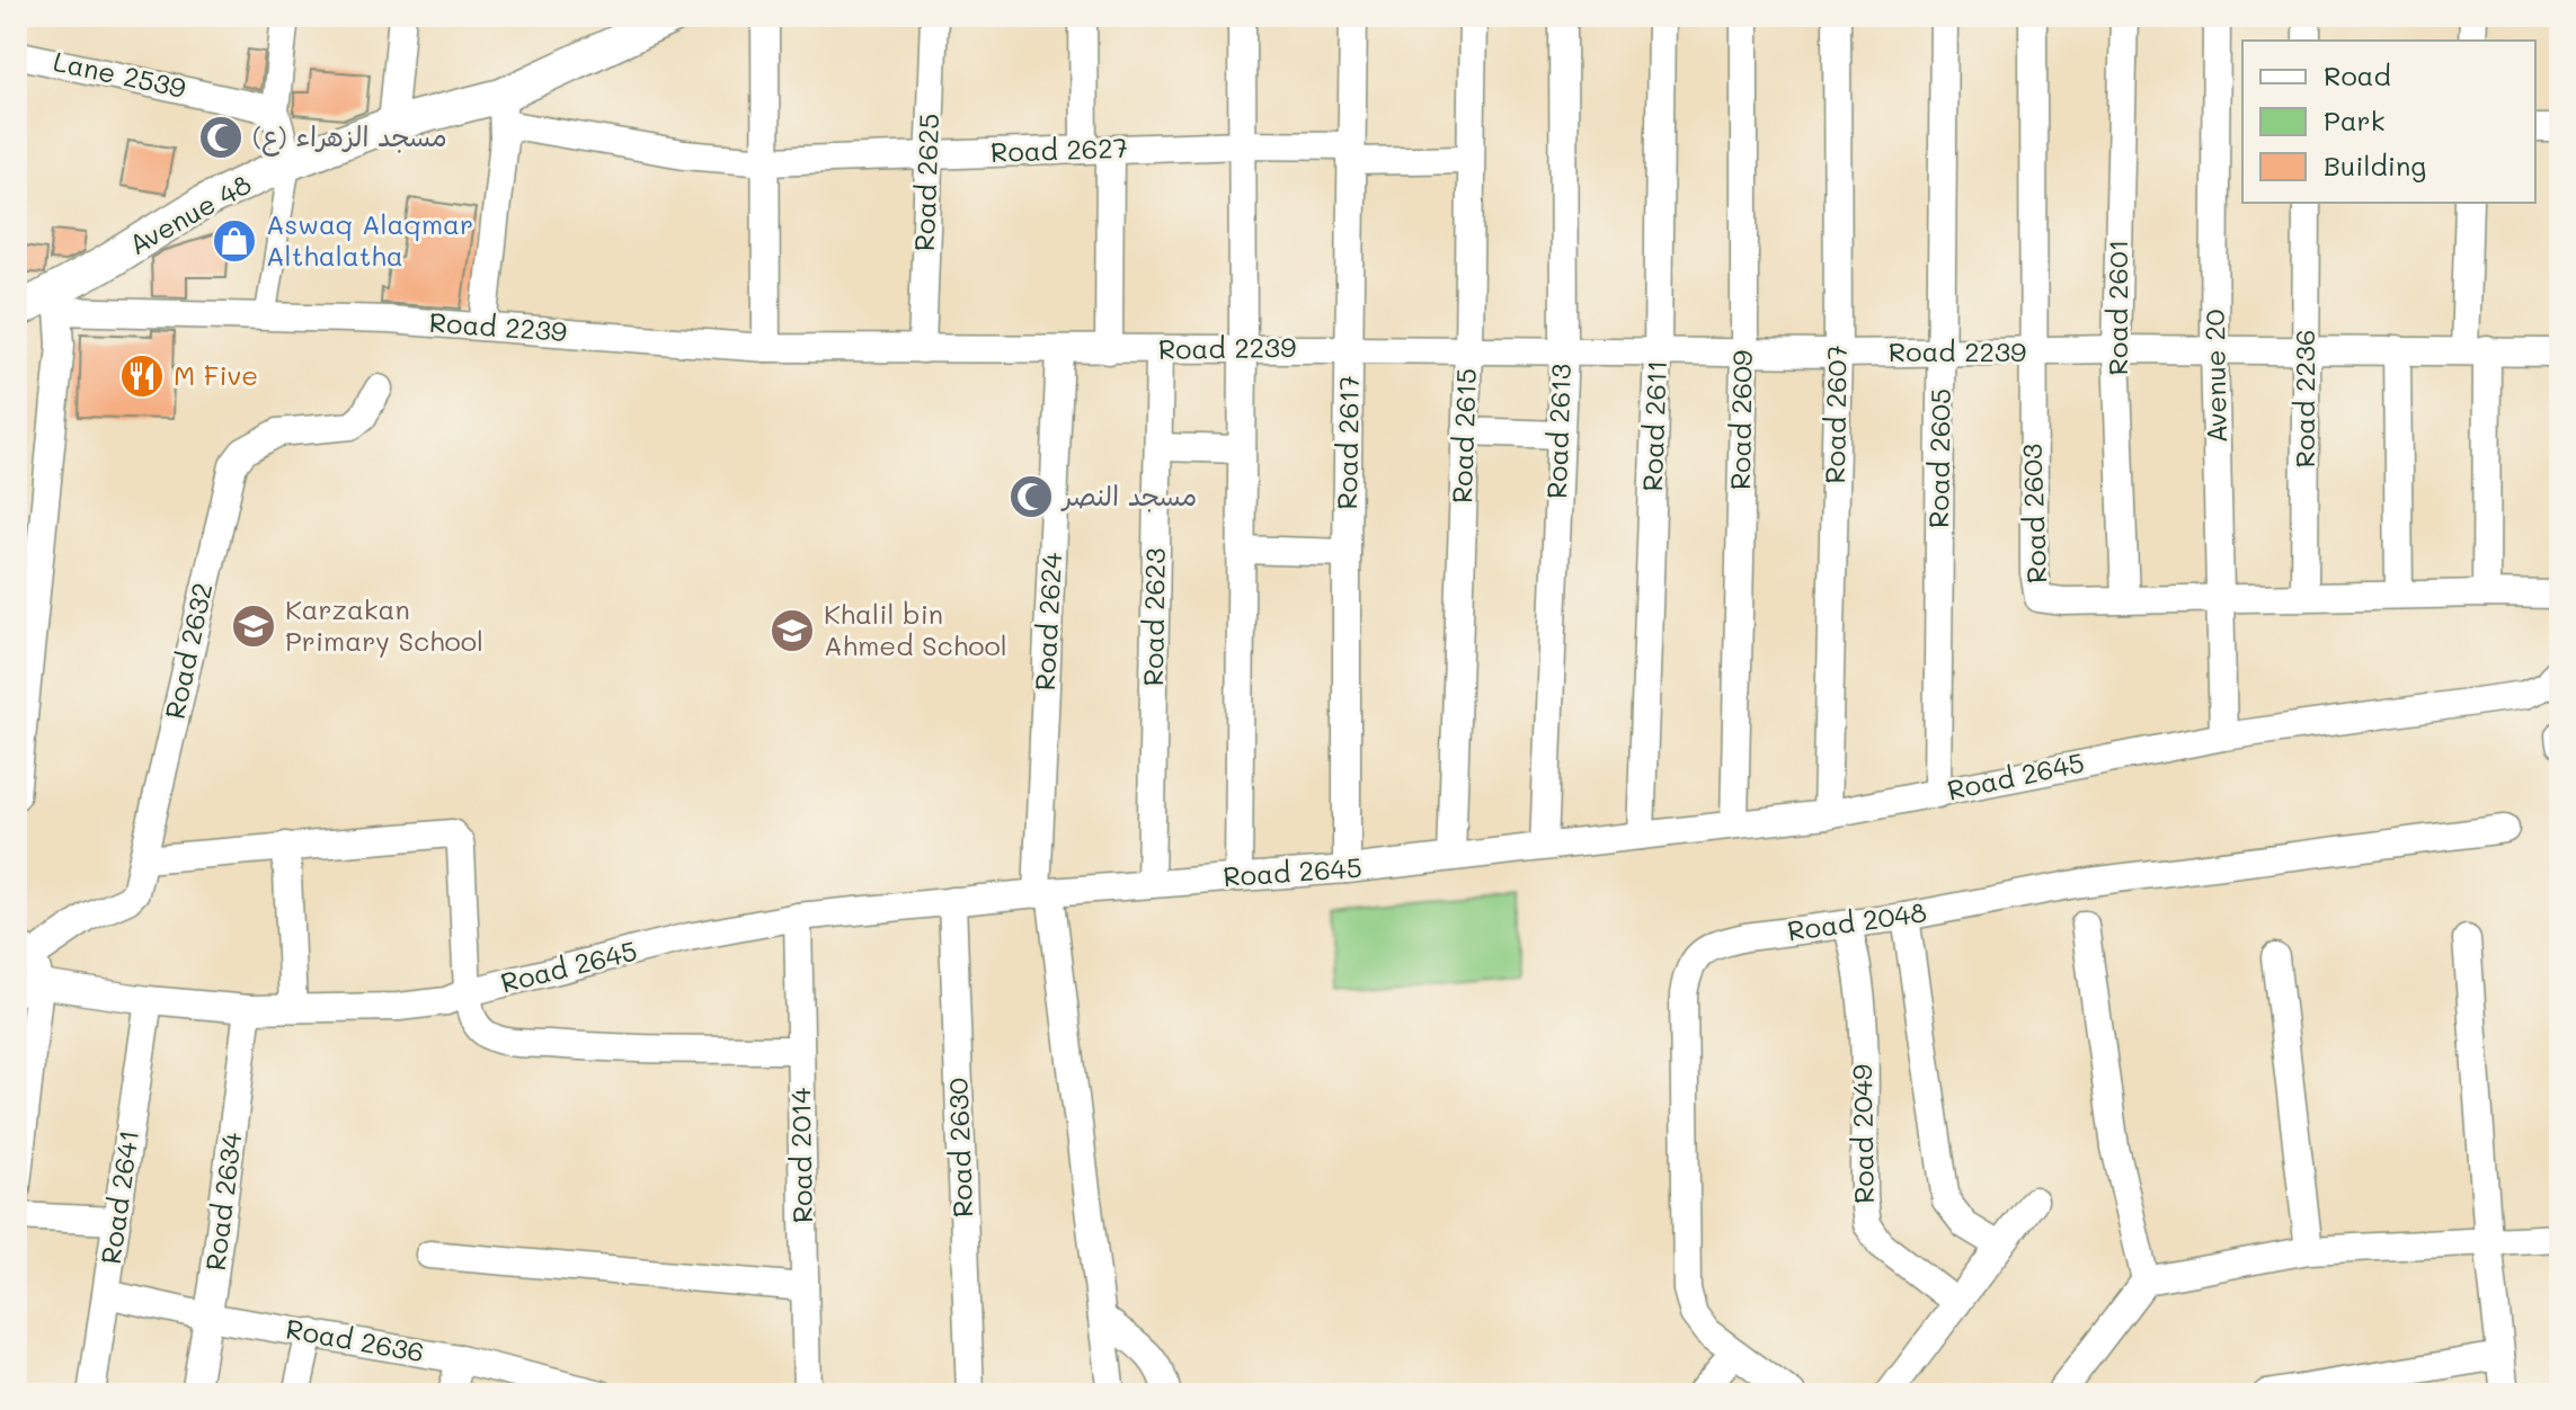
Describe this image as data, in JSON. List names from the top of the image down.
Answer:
{
  "streets": {
    "street": [
      "Lane 2539",
      "Road 2627",
      "Road 2625",
      "Avenue 48",
      "Road 2601",
      "Road 2239",
      "Avenue 20",
      "Road 2236",
      "Road 2607",
      "Road 2609",
      "Road 2611",
      "Road 2613",
      "Road 2615",
      "Road 2617",
      "Road 2605",
      "Road 2603",
      "Road 2623",
      "Road 2624",
      "Road 2632",
      "Road 2645",
      "Road 2048",
      "Road 2049",
      "Road 2630",
      "Road 2014",
      "Road 2641",
      "Road 2634",
      "Road 2636"
    ]
  },
  "crossings": [
    ["Road 2627", "Road 2625"],
    ["Road 2627", "Avenue 48"],
    ["Road 2627", "Road 2615"],
    ["Road 2627", "Road 2617"],
    ["Road 2625", "Road 2239"],
    ["Avenue 48", "Road 2239"],
    ["Road 2601", "Road 2239"],
    ["Road 2601", "Road 2603"],
    ["Road 2239", "Avenue 20"],
    ["Road 2239", "Road 2236"],
    ["Road 2239", "Road 2607"],
    ["Road 2239", "Road 2609"],
    ["Road 2239", "Road 2611"],
    ["Road 2239", "Road 2613"],
    ["Road 2239", "Road 2615"],
    ["Road 2239", "Road 2617"],
    ["Road 2239", "Road 2605"],
    ["Road 2239", "Road 2603"],
    ["Road 2239", "Road 2623"],
    ["Road 2239", "Road 2624"],
    ["Avenue 20", "Road 2603"],
    ["Avenue 20", "Road 2645"],
    ["Road 2236", "Road 2603"],
    ["Road 2607", "Road 2645"],
    ["Road 2609", "Road 2645"],
    ["Road 2611", "Road 2645"],
    ["Road 2613", "Road 2645"],
    ["Road 2615", "Road 2645"],
    ["Road 2617", "Road 2645"],
    ["Road 2605", "Road 2645"],
    ["Road 2623", "Road 2645"],
    ["Road 2624", "Road 2645"],
    ["Road 2645", "Road 2630"],
    ["Road 2645", "Road 2014"],
    ["Road 2645", "Road 2641"],
    ["Road 2645", "Road 2634"],
    ["Road 2048", "Road 2049"],
    ["Road 2641", "Road 2636"],
    ["Road 2634", "Road 2636"]
  ],
  "places": {
    "mosque": ["مسجد الزهراء (ع)", "مسجد النصر"],
    "shop": ["Aswaq Alaqmar Althalatha"],
    "restaurant": ["M Five"],
    "school or university": ["Karzakan Primary School", "Khalil bin Ahmed School"]
  },
  "legend": ["Road", "Park", "Building"]
}
